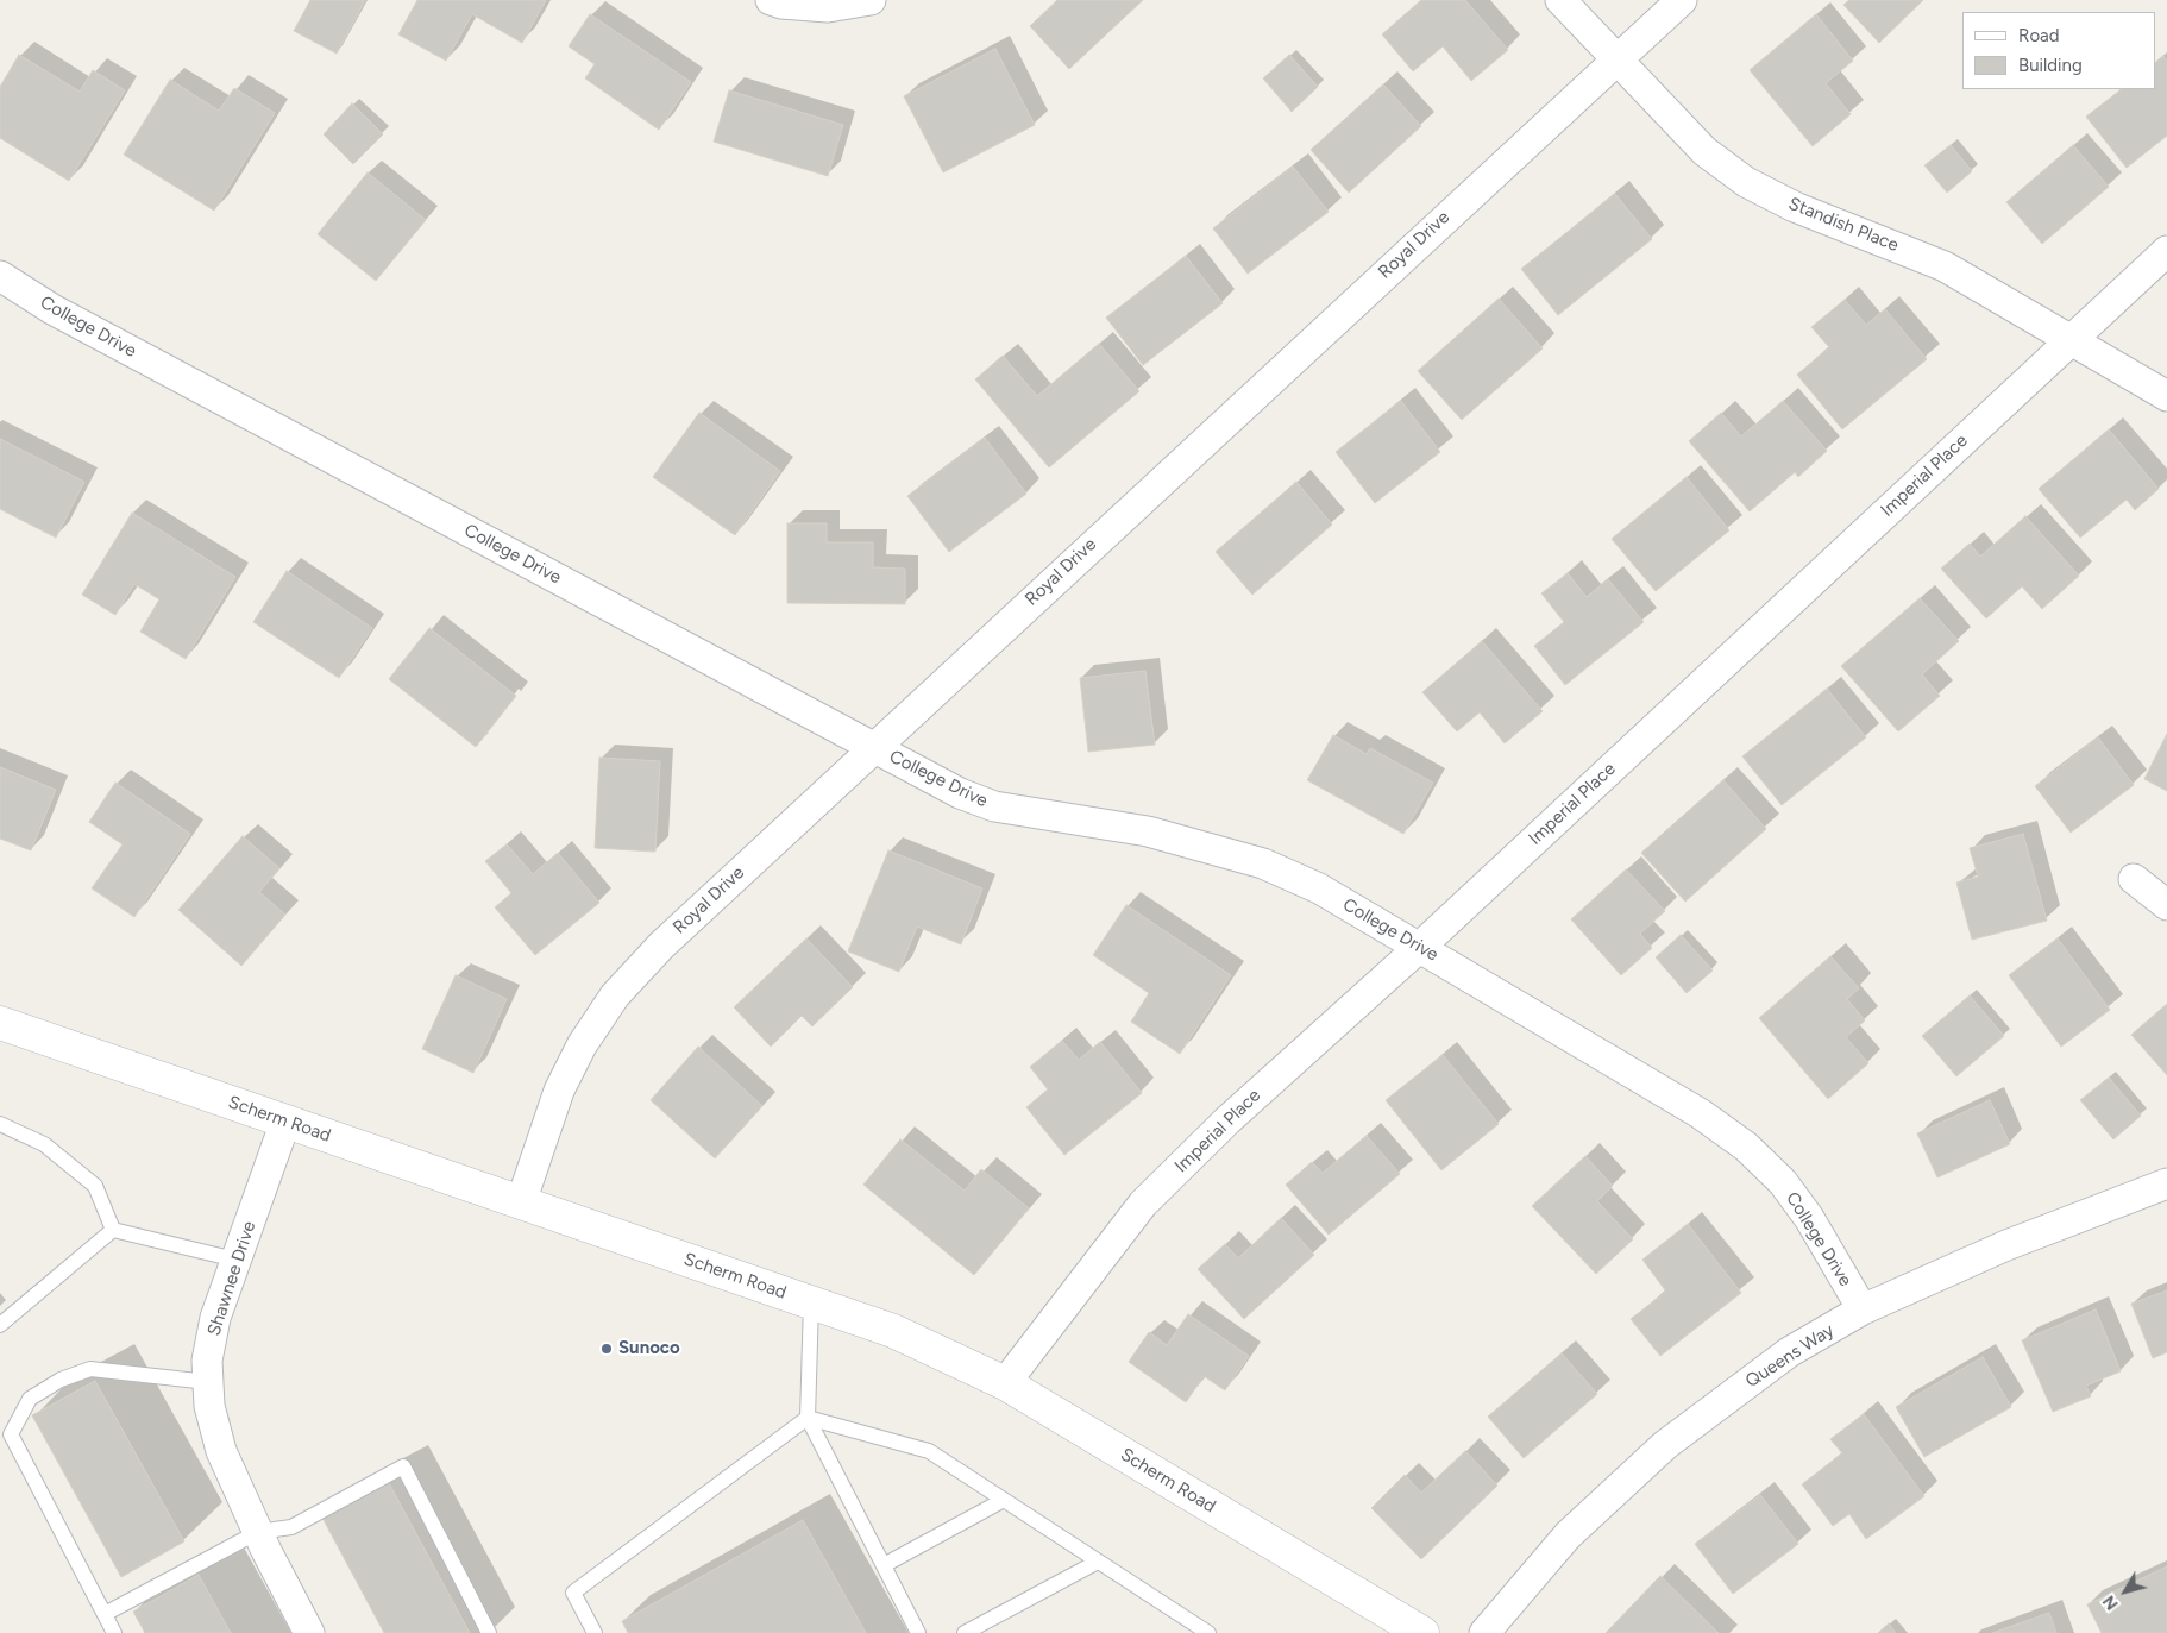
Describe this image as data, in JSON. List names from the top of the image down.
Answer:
{
  "streets": {
    "street": [
      "Standish Place",
      "Royal Drive",
      "College Drive",
      "Imperial Place",
      "Scherm Road",
      "Shawnee Drive",
      "Queens Way"
    ]
  },
  "crossings": [
    ["Standish Place", "Royal Drive"],
    ["Standish Place", "Imperial Place"],
    ["Royal Drive", "College Drive"],
    ["Royal Drive", "Scherm Road"],
    ["College Drive", "Imperial Place"],
    ["College Drive", "Queens Way"],
    ["Imperial Place", "Scherm Road"],
    ["Scherm Road", "Shawnee Drive"]
  ],
  "places": ["Sunoco"],
  "legend": ["Road", "Building"],
  "north": "bottom left"
}
